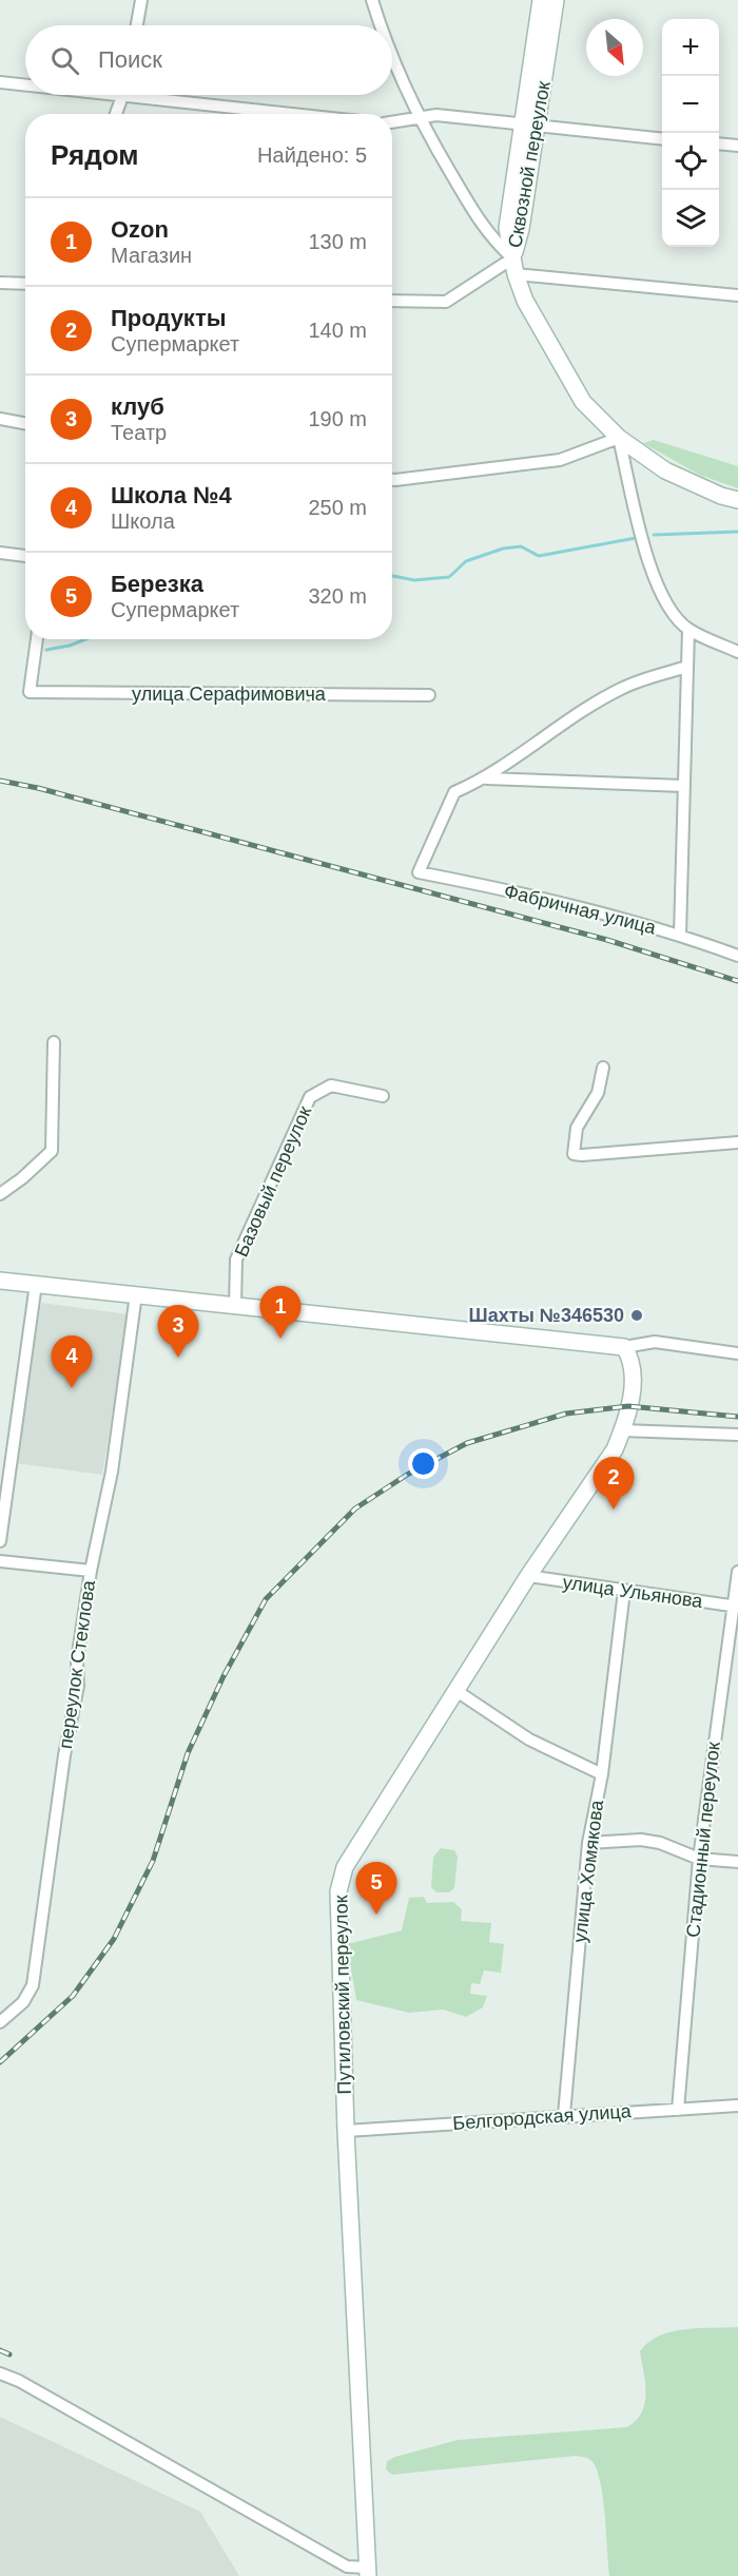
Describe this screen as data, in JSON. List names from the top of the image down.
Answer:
{
  "streets": {
    "main road": ["Сквозной переулок", "Путиловский переулок"],
    "street": [
      "улица Серафимовича",
      "Фабричная улица",
      "Базовый переулок",
      "улица Ульянова",
      "переулок Стеклова",
      "Стадионный переулок",
      "улица Хомякова",
      "Белгородская улица"
    ]
  },
  "crossings": [
    ["улица Ульянова", "Стадионный переулок"],
    ["улица Ульянова", "улица Хомякова"],
    ["улица Ульянова", "Путиловский переулок"],
    ["Стадионный переулок", "Белгородская улица"],
    ["улица Хомякова", "Белгородская улица"],
    ["Путиловский переулок", "Белгородская улица"]
  ],
  "places": ["Шахты №346530"],
  "north": "bottom right",
  "page": {
    "map_buttons": ["+", "−"],
    "search": "Поиск",
    "heading": ["Рядом", "Найдено: 5"],
    "list": [
      {
        "mark": "1",
        "name": "Ozon",
        "note": "Магазин",
        "value": "130 m"
      },
      {
        "mark": "2",
        "name": "Продукты",
        "note": "Супермаркет",
        "value": "140 m"
      },
      {
        "mark": "3",
        "name": "клуб",
        "note": "Театр",
        "value": "190 m"
      },
      {
        "mark": "4",
        "name": "Школа №4",
        "note": "Школа",
        "value": "250 m"
      },
      {
        "mark": "5",
        "name": "Березка",
        "note": "Супермаркет",
        "value": "320 m"
      }
    ],
    "pins": [
      "1",
      "3",
      "4",
      "2",
      "5"
    ]
  }
}
